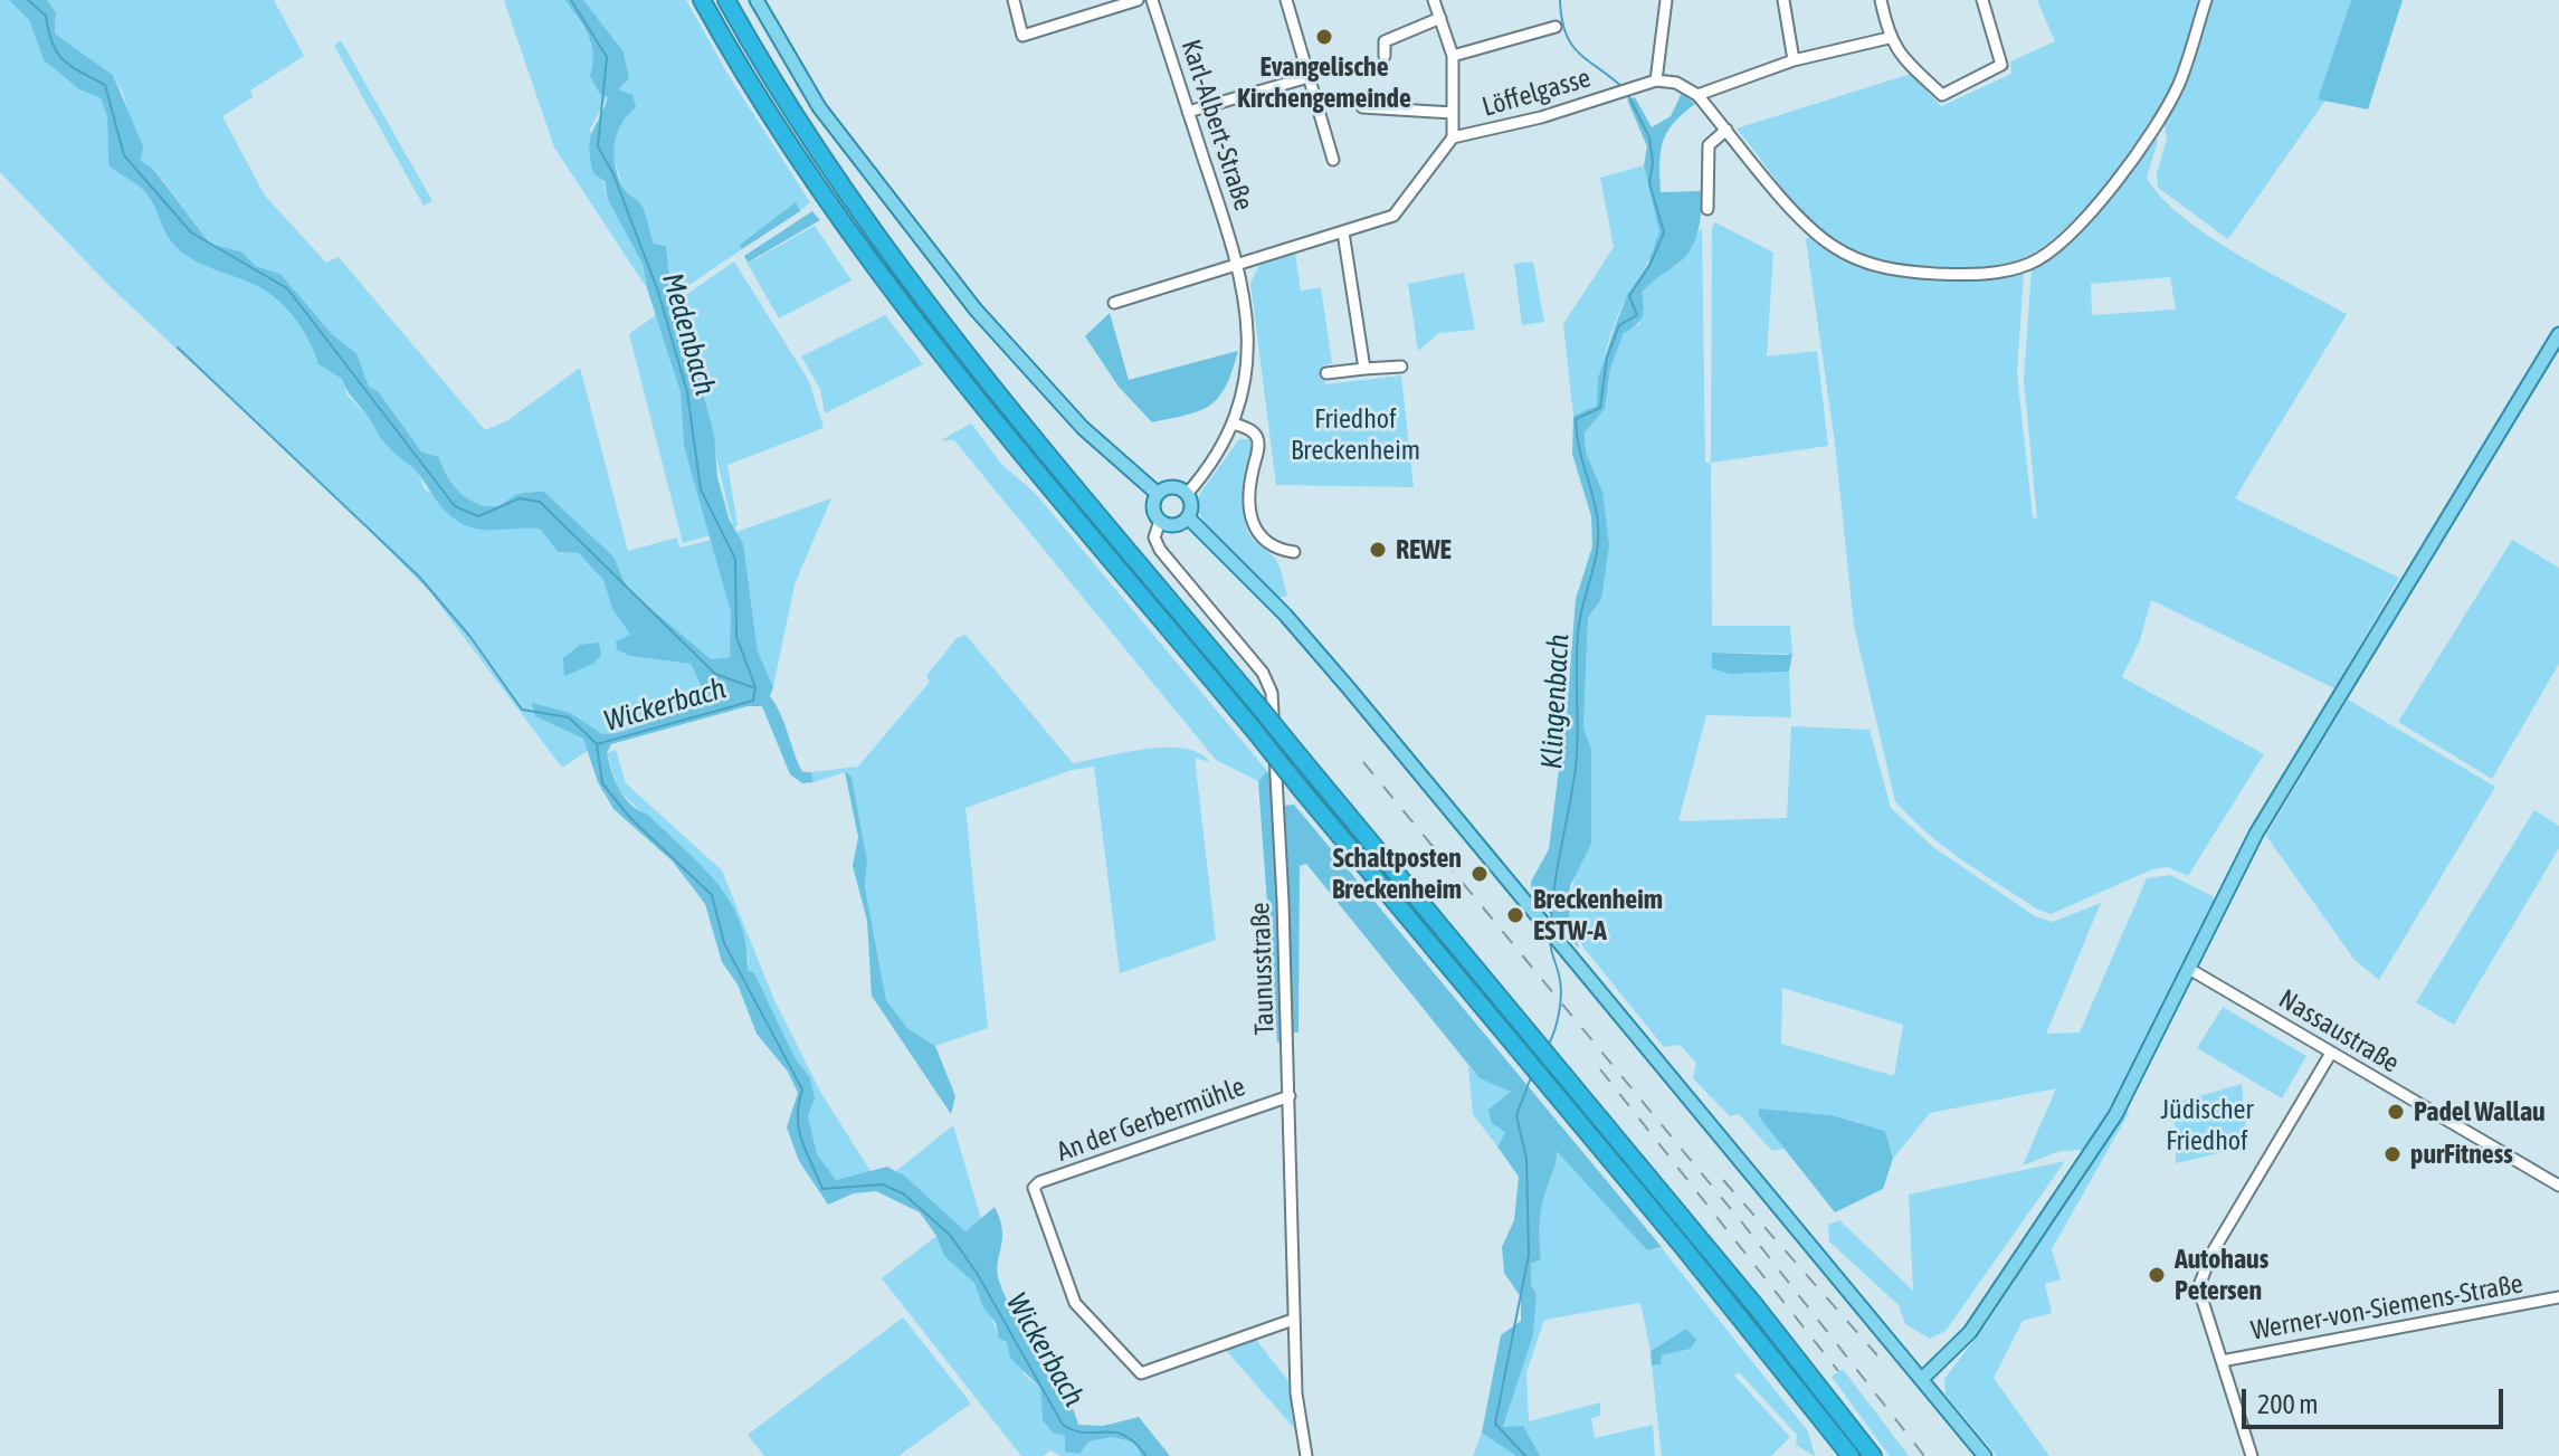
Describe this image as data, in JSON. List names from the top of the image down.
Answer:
{
  "streets": {
    "street": [
      "Löffelgasse",
      "Karl-Albert-Straße",
      "Taunusstraße",
      "Nassaustraße",
      "An der Gerbermühle",
      "Werner-von-Siemens-Straße"
    ]
  },
  "crossings": [
    ["Taunusstraße", "An der Gerbermühle"]
  ],
  "water": ["Medenbach", "Klingenbach", "Wickerbach"],
  "parks": ["Friedhof Breckenheim", "Jüdischer Friedhof"],
  "places": [
    "Evangelische Kirchengemeinde",
    "REWE",
    "Schaltposten Breckenheim",
    "Breckenheim ESTW-A",
    "Padel Wallau",
    "purFitness",
    "Autohaus Petersen"
  ],
  "scale_bar": "200 m"
}
